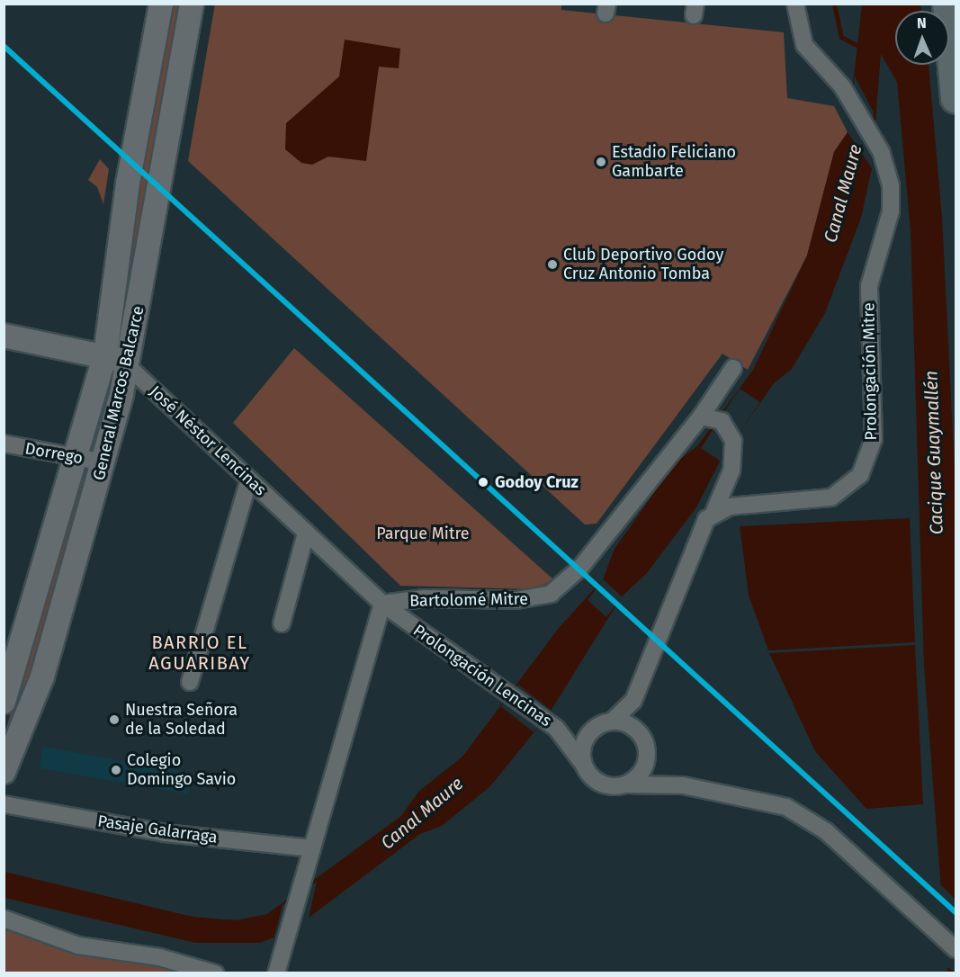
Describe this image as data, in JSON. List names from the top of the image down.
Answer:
{
  "streets": {
    "main road": ["General Marcos Balcarce", "José Néstor Lencinas"],
    "street": [
      "Prolongación Mitre",
      "Dorrego",
      "Bartolomé Mitre",
      "Prolongación Lencinas",
      "Pasaje Galarraga"
    ]
  },
  "crossings": [
    ["General Marcos Balcarce", "José Néstor Lencinas"],
    ["General Marcos Balcarce", "Dorrego"],
    ["José Néstor Lencinas", "Bartolomé Mitre"],
    ["José Néstor Lencinas", "Prolongación Lencinas"],
    ["Bartolomé Mitre", "Prolongación Lencinas"]
  ],
  "districts": ["BARRIO EL AGUARIBAY"],
  "water": ["Canal Maure", "Cacique Guaymallén"],
  "parks": ["Parque Mitre"],
  "places": [
    "Estadio Feliciano Gambarte",
    "Club Deportivo Godoy Cruz Antonio Tomba",
    "Godoy Cruz",
    "Nuestra Señora de la Soledad",
    "Colegio Domingo Savio"
  ],
  "north": "top"
}
